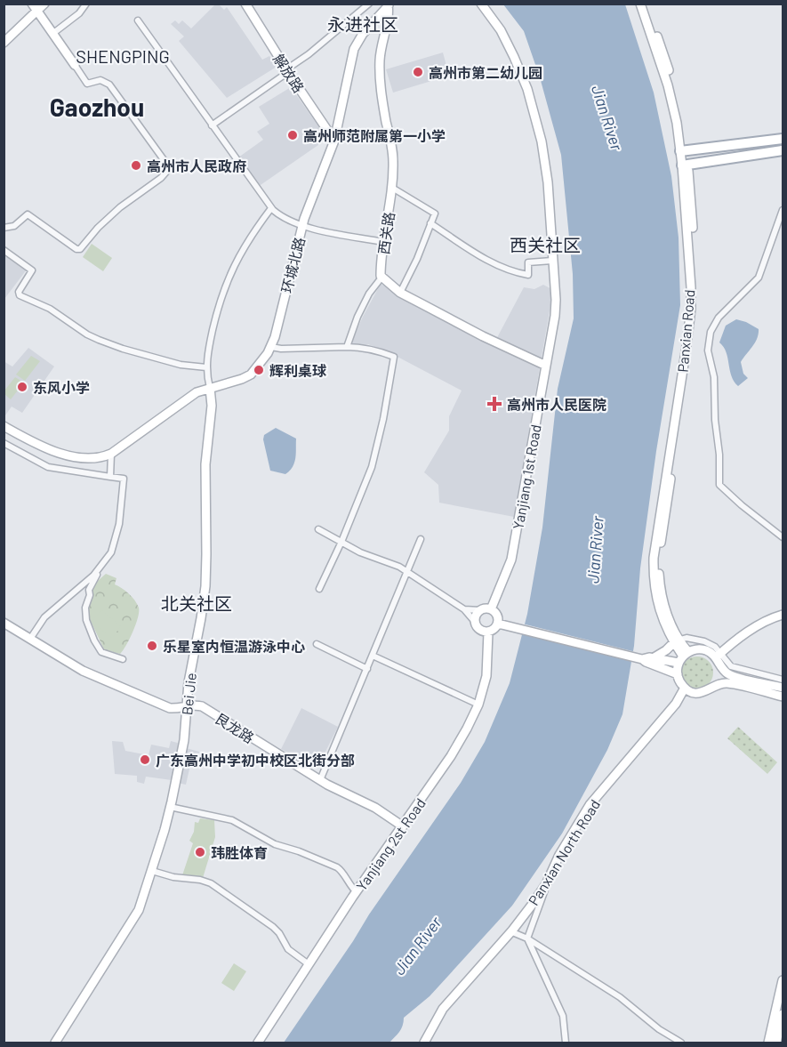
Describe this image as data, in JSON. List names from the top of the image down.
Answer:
{
  "streets": {
    "street": [
      "解放路",
      "西关路",
      "环城北路",
      "Panxian Road",
      "Yanjiang 1st Road",
      "Bei Jie",
      "艮龙路",
      "Yanjiang 2st Road",
      "Panxian North Road"
    ]
  },
  "crossings": [
    ["解放路", "环城北路"],
    ["西关路", "环城北路"],
    ["环城北路", "Bei Jie"],
    ["Panxian Road", "Panxian North Road"],
    ["Yanjiang 1st Road", "Yanjiang 2st Road"],
    ["Bei Jie", "艮龙路"],
    ["艮龙路", "Yanjiang 2st Road"]
  ],
  "districts": [
    "永进社区",
    "SHENGPING",
    "Gaozhou",
    "西关社区",
    "北关社区"
  ],
  "water": ["Jian River"],
  "places": {
    "other": [
      "高州市第二幼儿园",
      "高州师范附属第一小学",
      "高州市人民政府",
      "辉利桌球",
      "东风小学",
      "乐星室内恒温游泳中心",
      "广东高州中学初中校区北街分部",
      "玮胜体育"
    ],
    "health": ["高州市人民医院"]
  }
}
